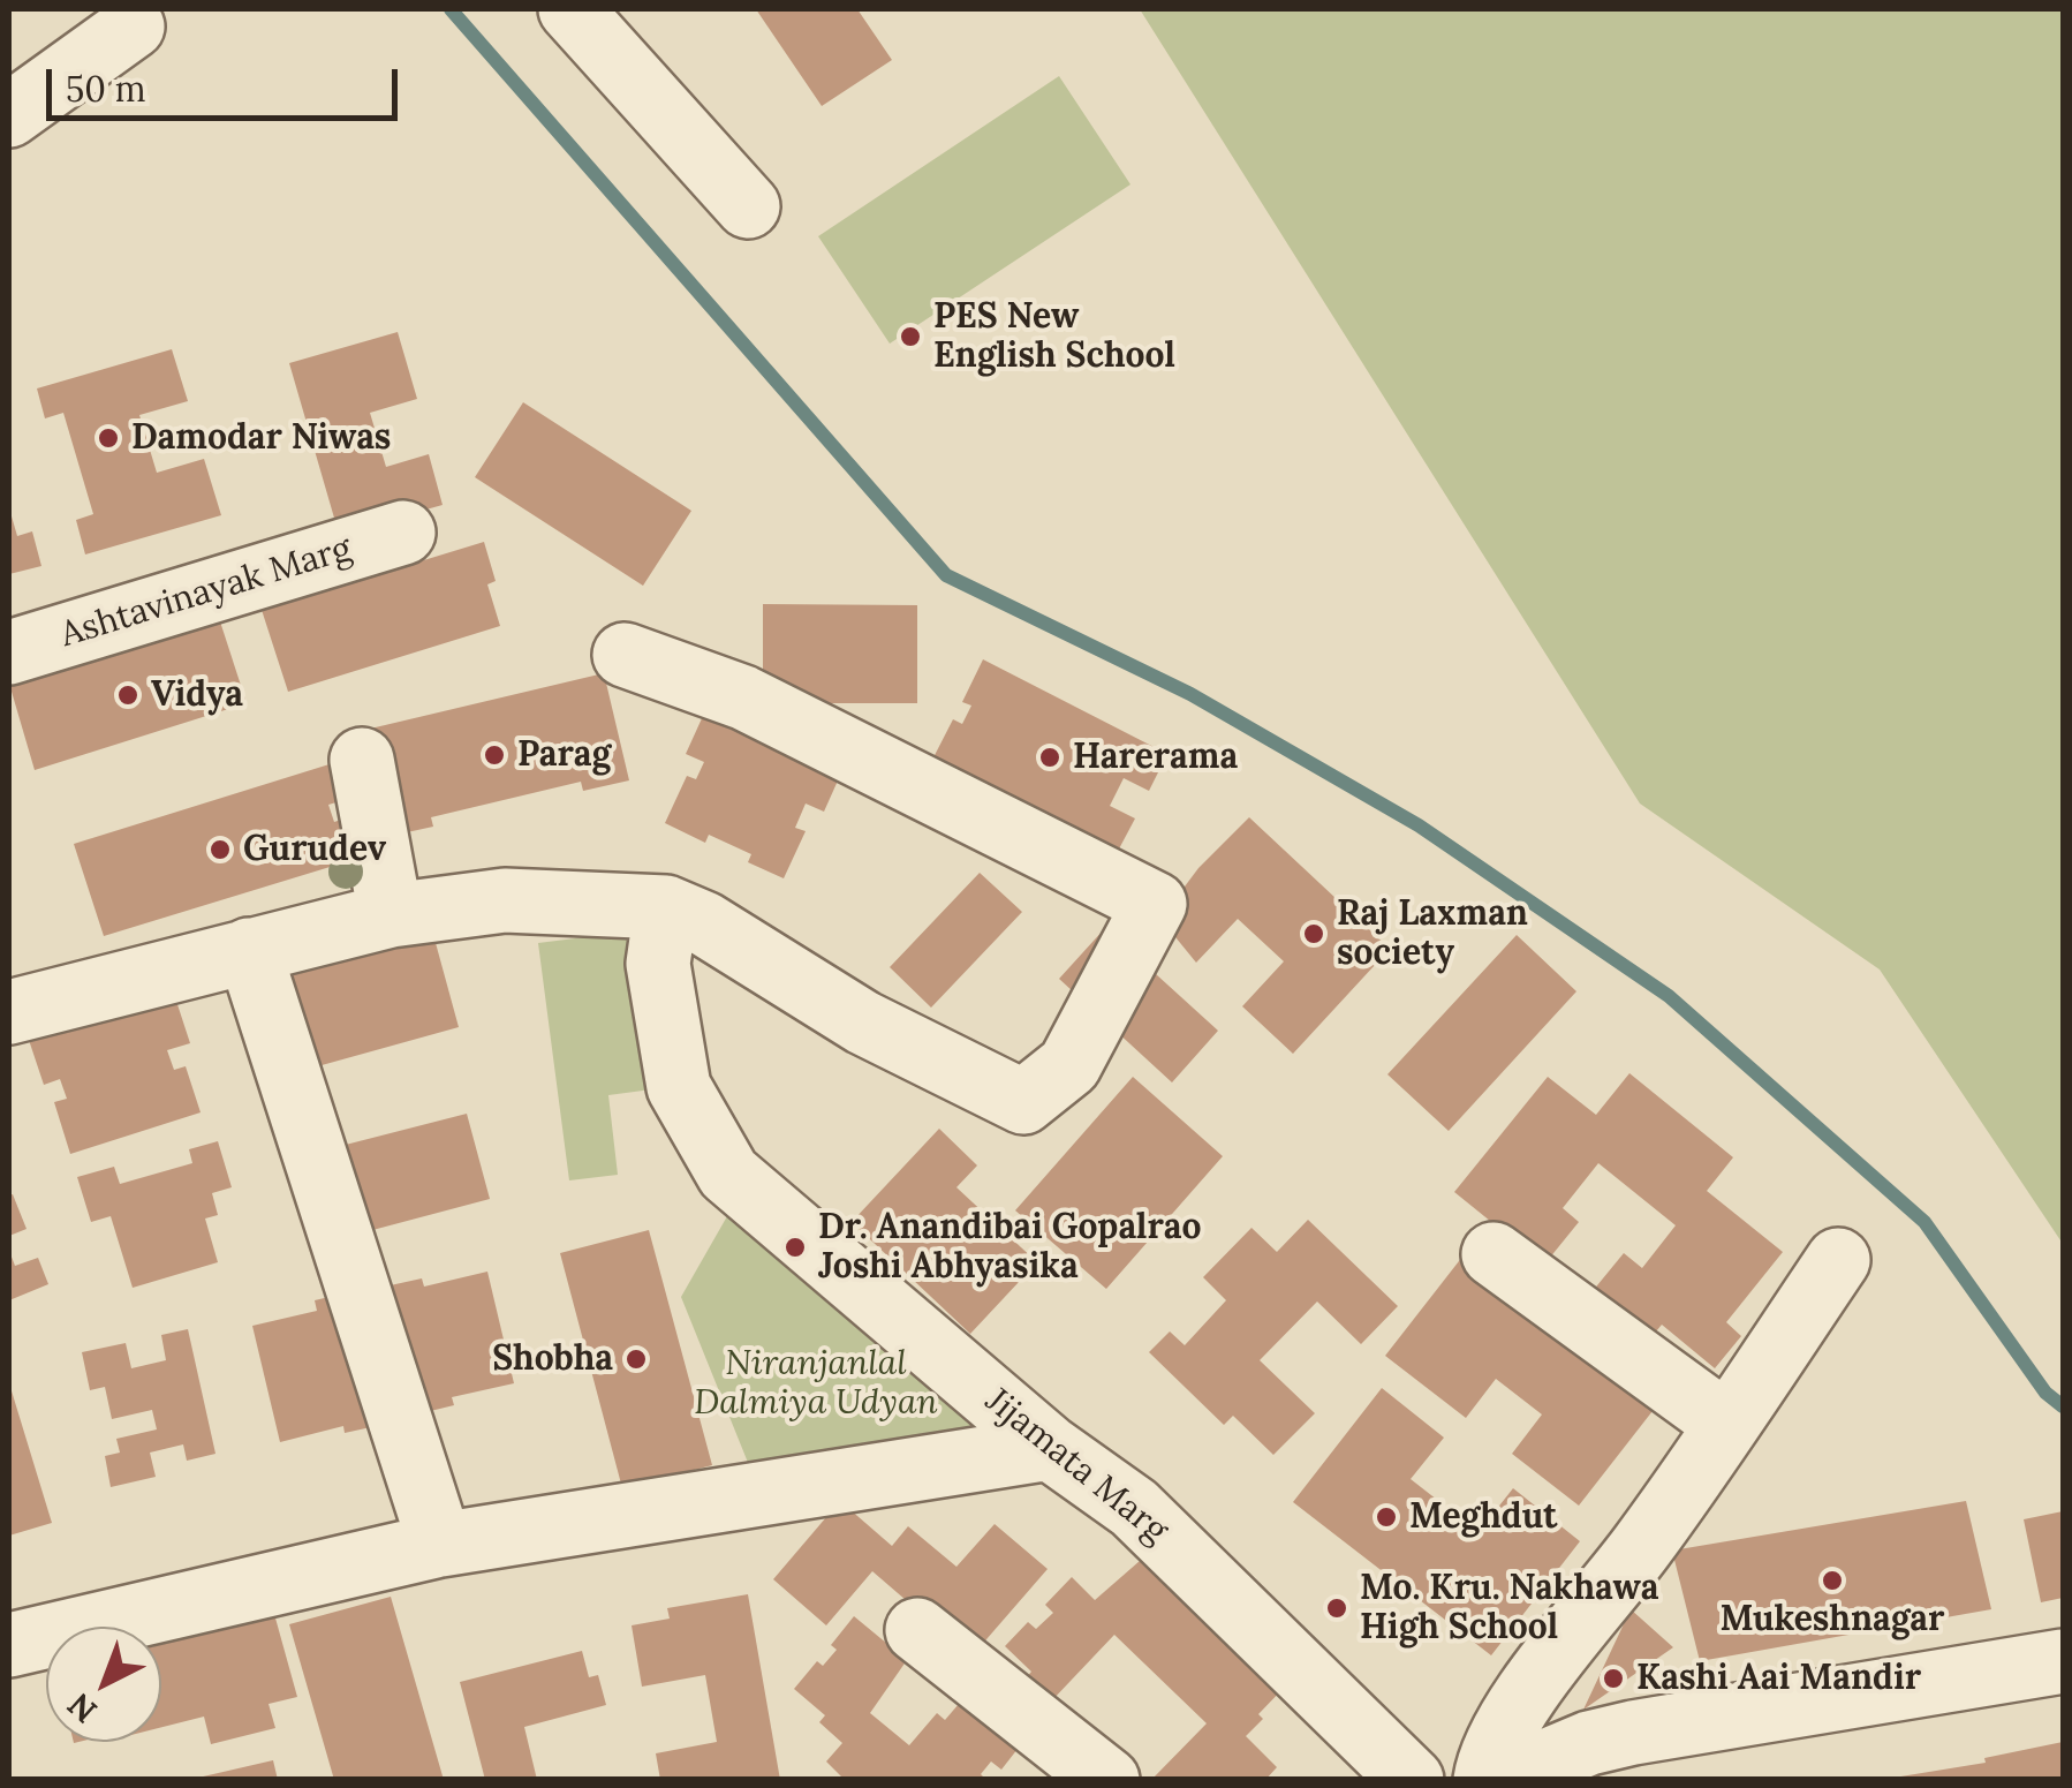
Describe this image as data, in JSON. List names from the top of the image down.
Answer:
{
  "streets": {
    "street": ["Ashtavinayak Marg", "Jijamata Marg"]
  },
  "parks": ["Niranjanlal Dalmiya Udyan"],
  "places": [
    "PES New English School",
    "Damodar Niwas",
    "Vidya",
    "Parag",
    "Harerama",
    "Gurudev",
    "Raj Laxman society",
    "Dr. Anandibai Gopalrao Joshi Abhyasika",
    "Shobha",
    "Meghdut",
    "Mukeshnagar",
    "Mo. Kru. Nakhawa High School",
    "Kashi Aai Mandir"
  ],
  "scale_bar": "50 m",
  "north": "bottom left"
}
